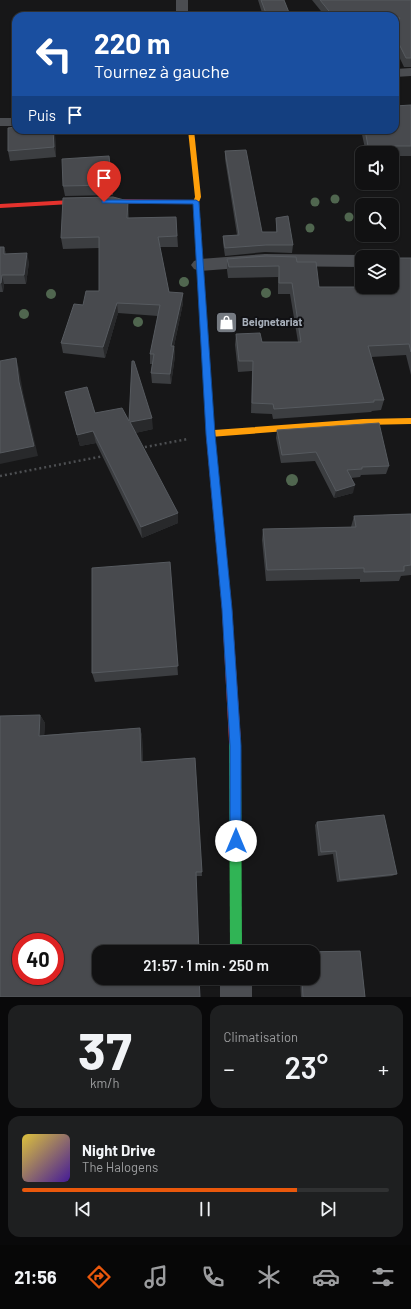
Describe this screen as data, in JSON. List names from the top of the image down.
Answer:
{
  "places": {
    "shop": ["Beignetariat"]
  },
  "page": {
    "turn": ["220 m", "Tournez à gauche"],
    "then": "Puis",
    "limit": "40",
    "trip": "21:57 · 1 min · 250 m",
    "tile": [
      ["37", "km/h"],
      "Climatisation"
    ],
    "heat": ["−", "23°", "+"],
    "song": ["Night Drive", "The Halogens"],
    "tabs": "21:56"
  }
}
